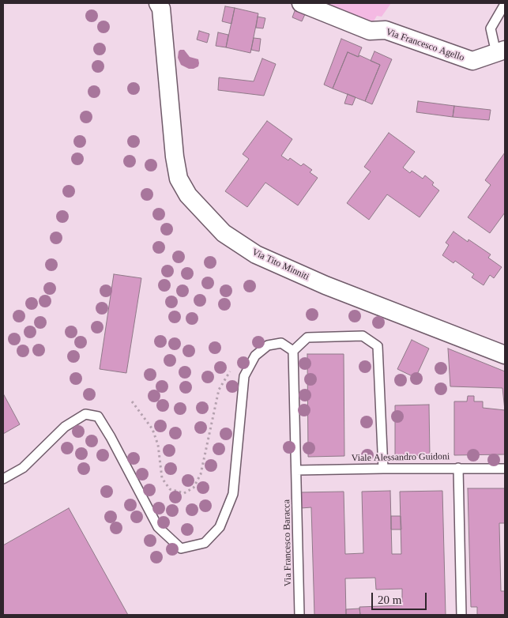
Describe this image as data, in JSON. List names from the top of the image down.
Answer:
{
  "streets": {
    "street": ["Via Francesco Agello", "Via Tito Minniti"],
    "lane": ["Viale Alessandro Guidoni", "Via Francesco Baracca"]
  },
  "crossings": [
    ["Viale Alessandro Guidoni", "Via Francesco Baracca"]
  ],
  "scale_bar": "20 m"
}
